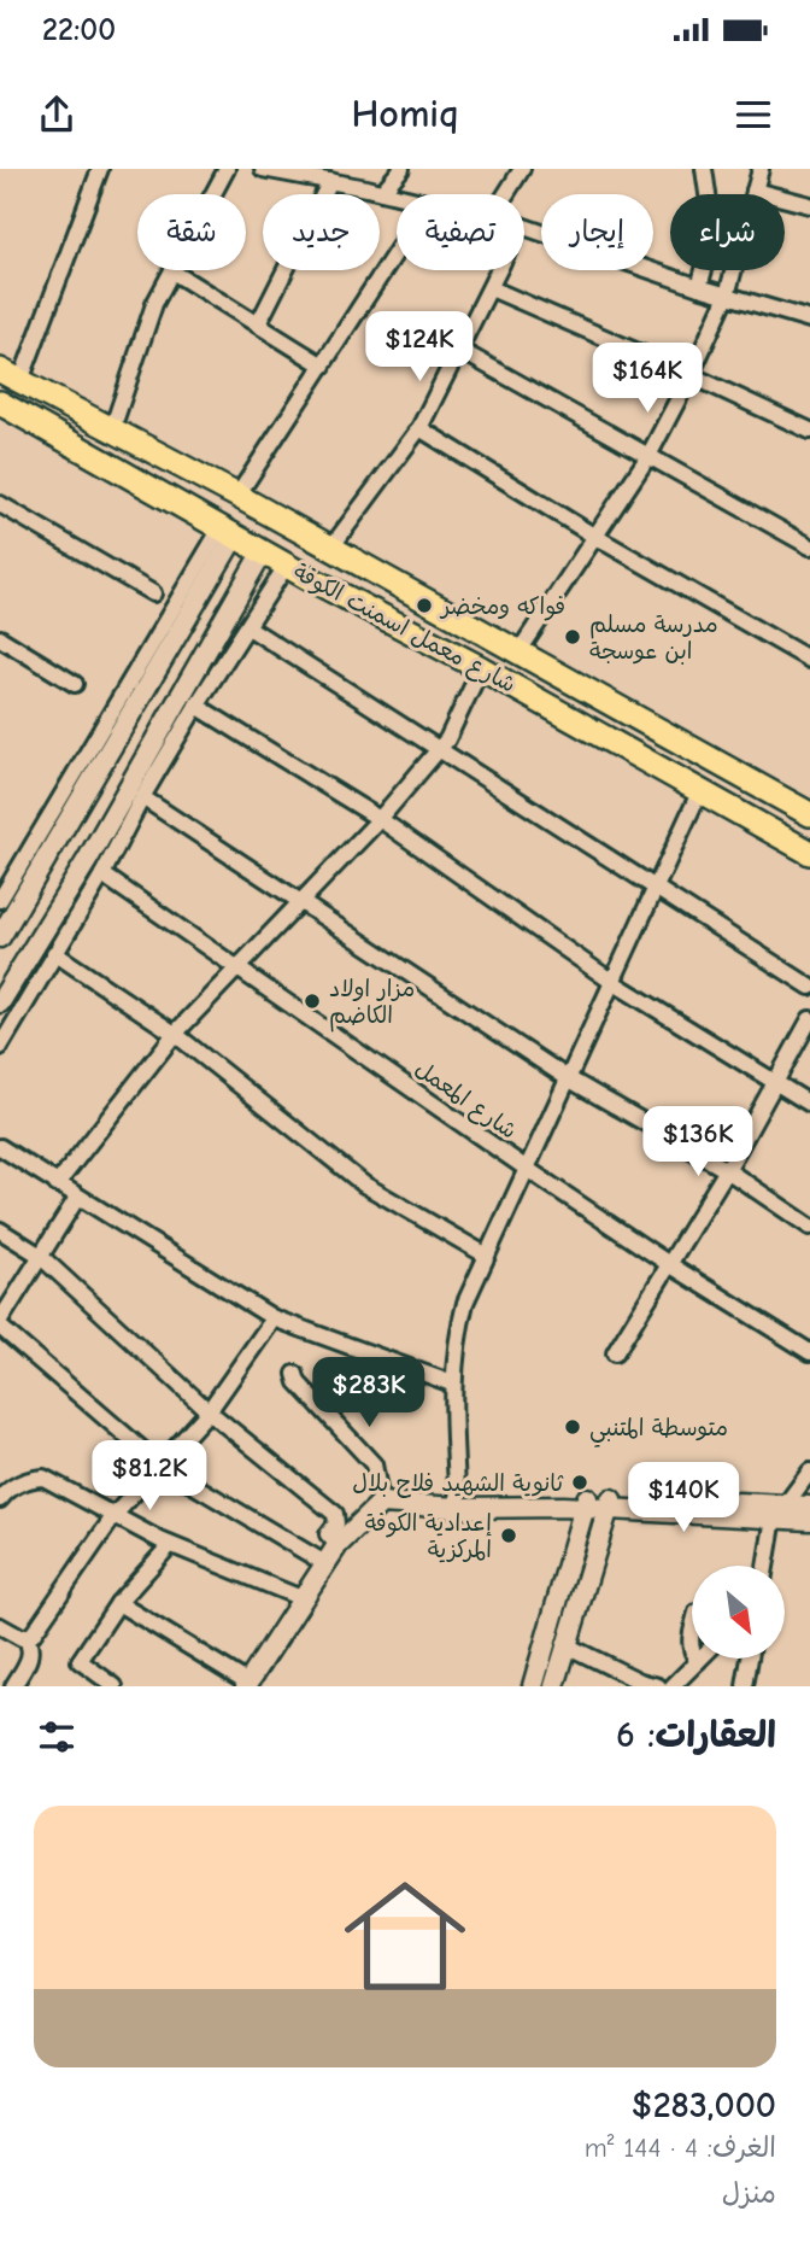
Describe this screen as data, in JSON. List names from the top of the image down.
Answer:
{
  "streets": {
    "main road": ["شارع معمل اسمنت الكوفة"],
    "street": ["شارع المعمل"]
  },
  "places": [
    "فواكه ومخضر",
    "مدرسة مسلم ابن عوسجة",
    "مزار اولاد الكاضم",
    "متوسطة المتنبي",
    "ثانوية الشهيد فلاح بلال",
    "إعدادية الكوفة المركزية"
  ],
  "north": "bottom right",
  "page": {
    "status": "22:00",
    "header": "Homiq",
    "chip": [
      "شراء",
      "إيجار",
      "تصفية",
      "جديد",
      "شقة"
    ],
    "price": [
      "$124K",
      "$164K",
      "$136K",
      "$283K",
      "$81.2K",
      "$140K"
    ],
    "heading": "العقارات: 6",
    "list": [
      {
        "name": "$283,000",
        "note": "الغرف: 4 · 144 m² · منزل"
      }
    ]
  }
}
